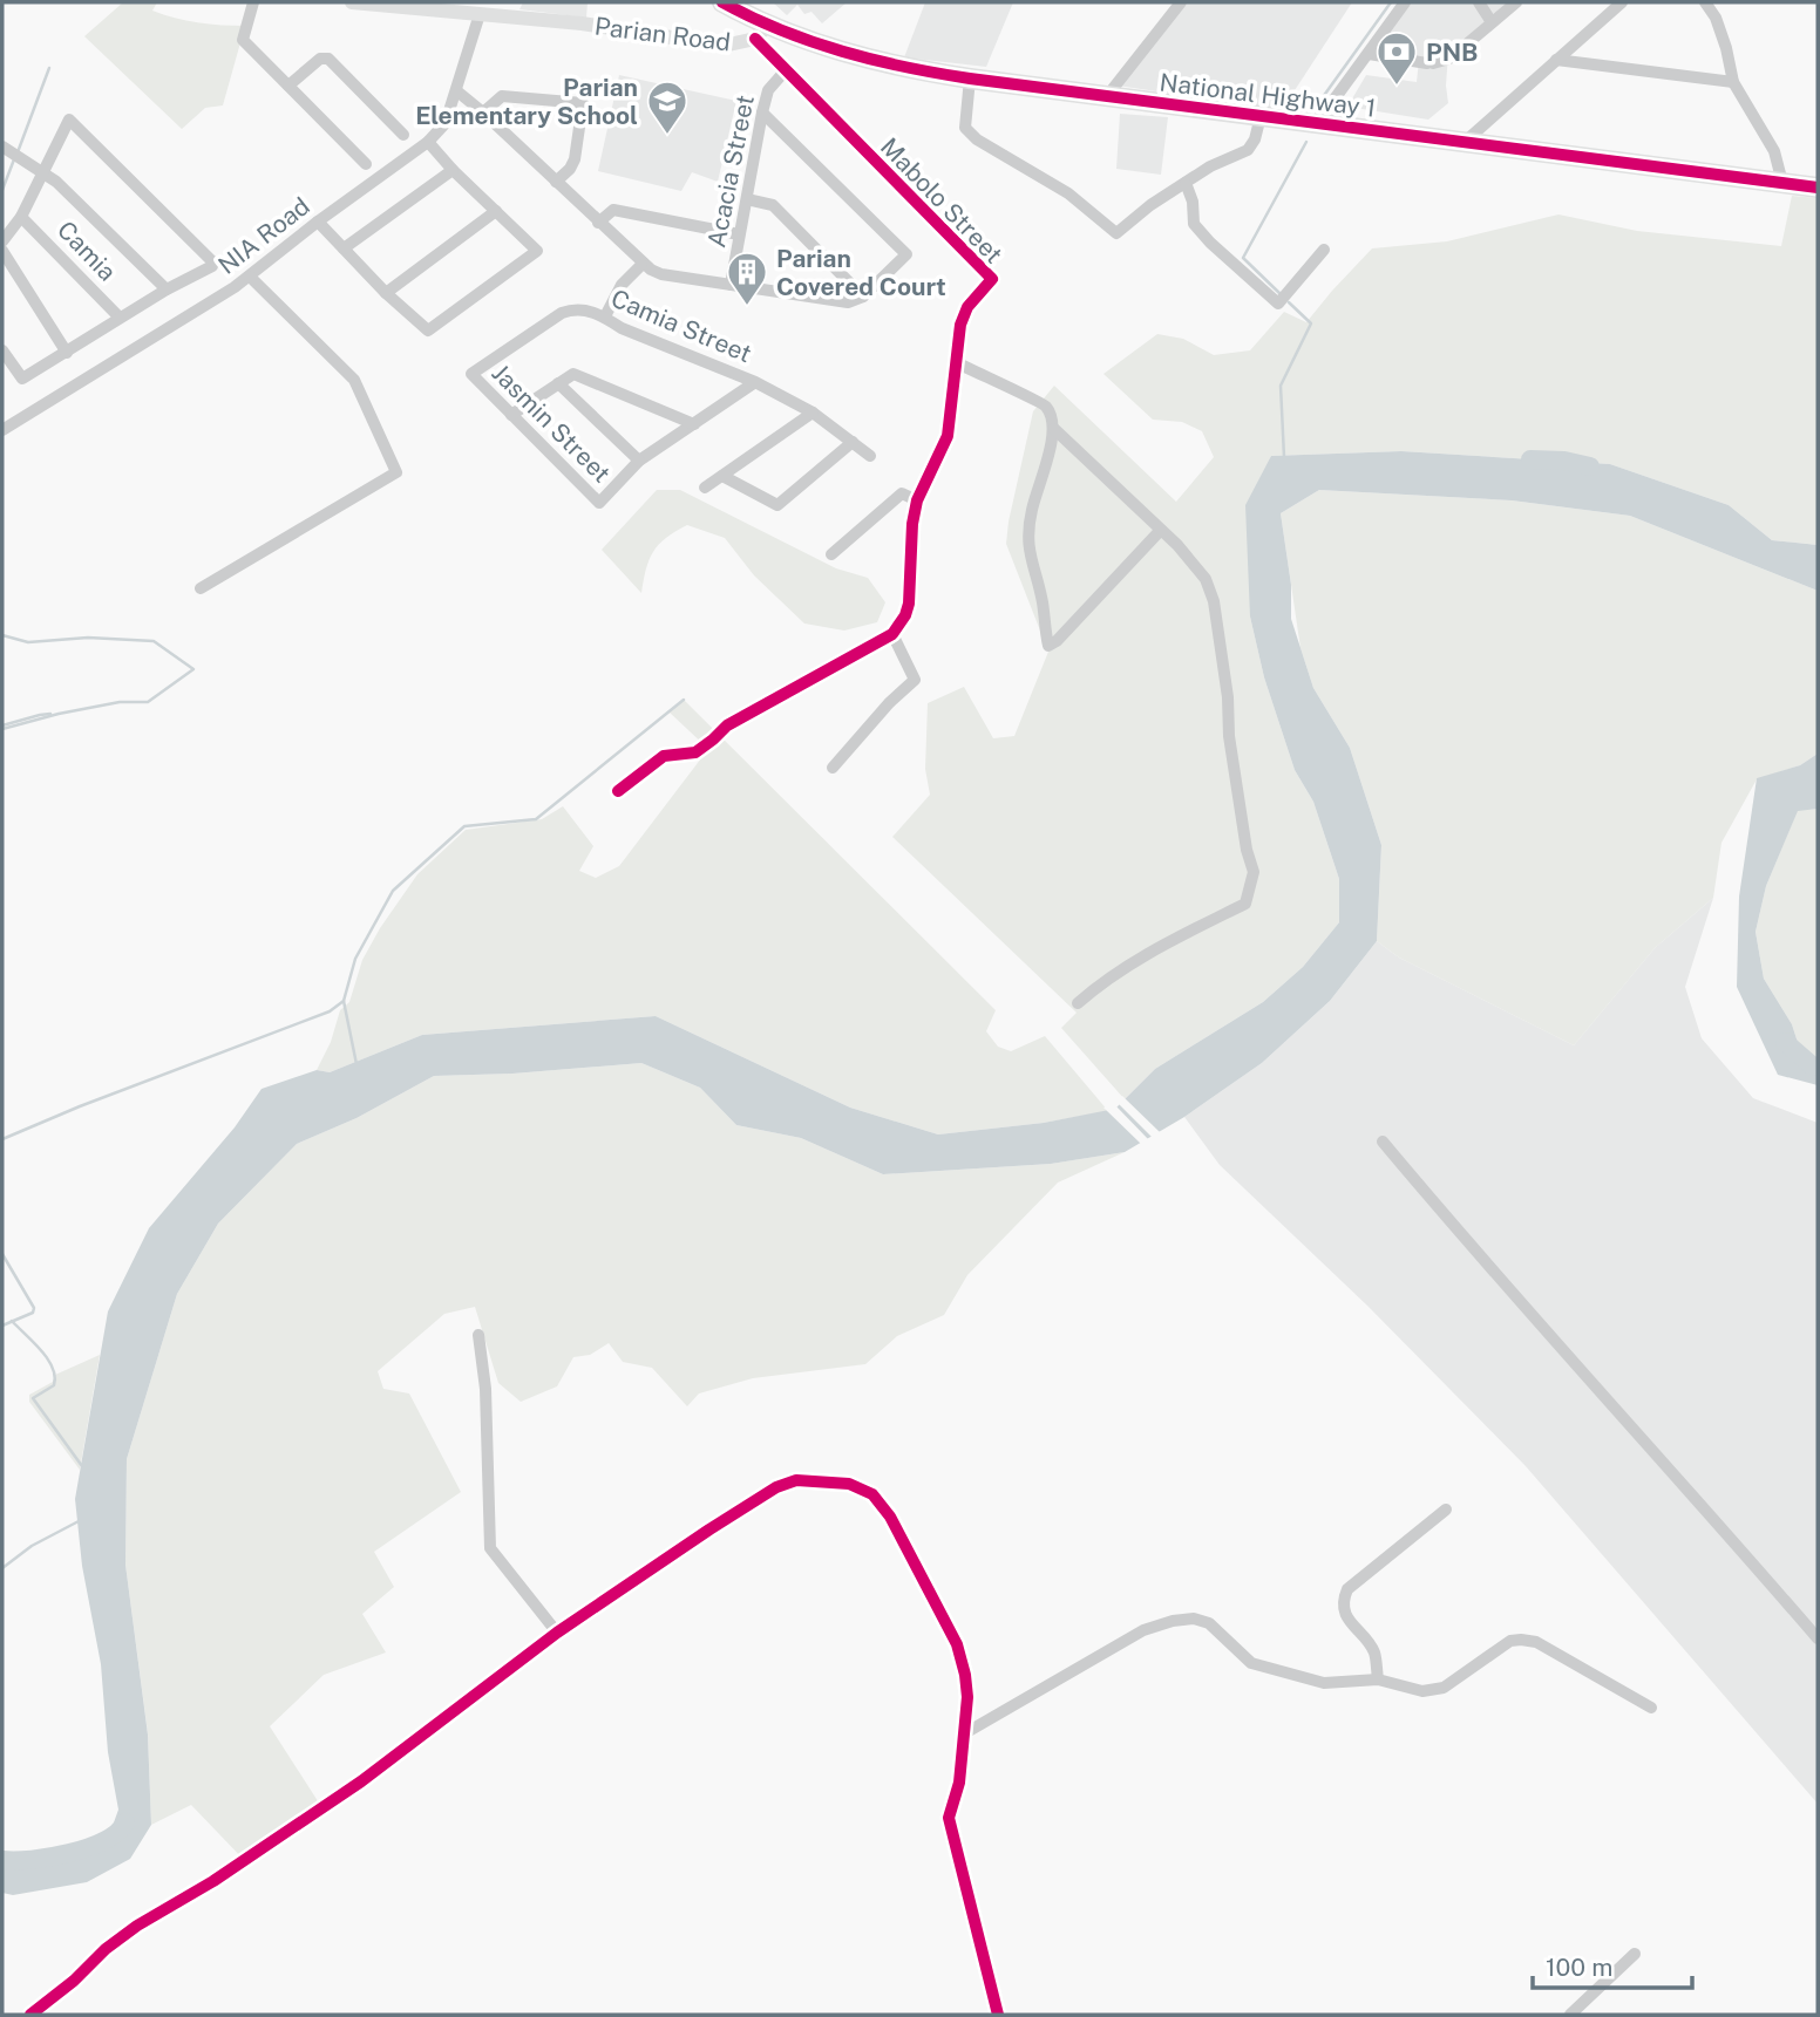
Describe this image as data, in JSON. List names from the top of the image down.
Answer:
{
  "streets": {
    "highway": ["National Highway 1"],
    "main road": ["Parian Road"],
    "street": [
      "Acacia Street",
      "Mabolo Street",
      "NIA Road",
      "Camia",
      "Camia Street",
      "Jasmin Street"
    ]
  },
  "crossings": [
    ["Parian Road", "National Highway 1"],
    ["Parian Road", "Mabolo Street"],
    ["Parian Road", "NIA Road"],
    ["National Highway 1", "Mabolo Street"],
    ["Acacia Street", "Mabolo Street"],
    ["Camia Street", "Jasmin Street"]
  ],
  "places": {
    "bank": ["PNB"],
    "school or university": ["Parian Elementary School"],
    "building": ["Parian Covered Court"]
  },
  "scale_bar": "100 m"
}
